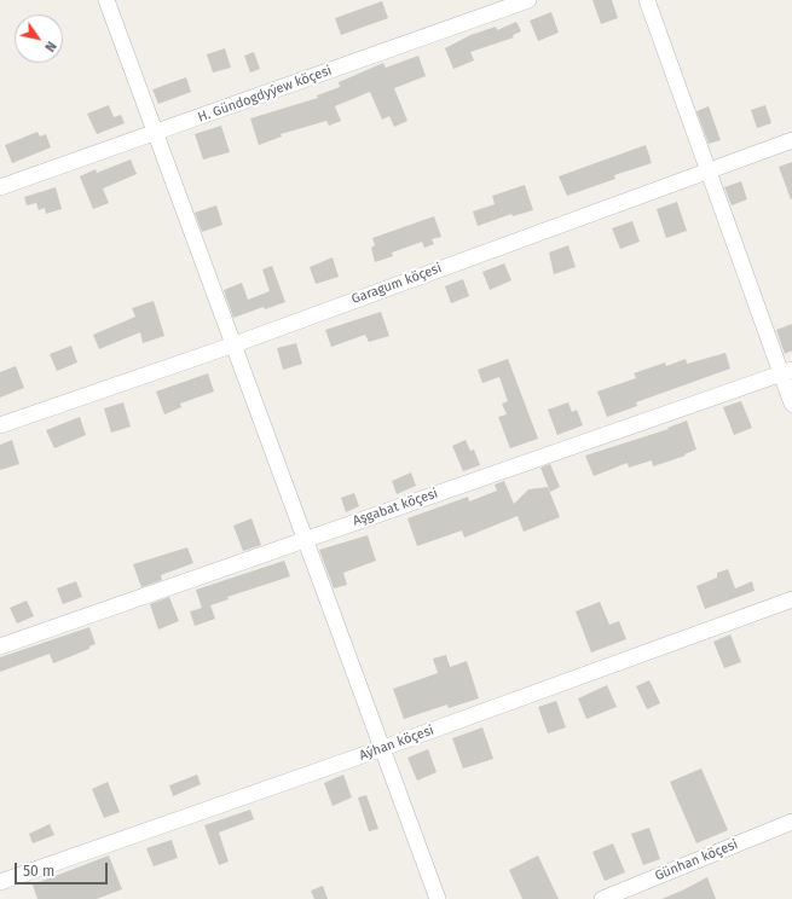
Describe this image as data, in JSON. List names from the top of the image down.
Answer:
{
  "streets": {
    "street": [
      "H. Gündogdyýew köçesi",
      "Garagum köçesi",
      "Aşgabat köçesi",
      "Aýhan köçesi",
      "Günhan köçesi"
    ]
  },
  "scale_bar": "50 m",
  "north": "bottom right"
}
